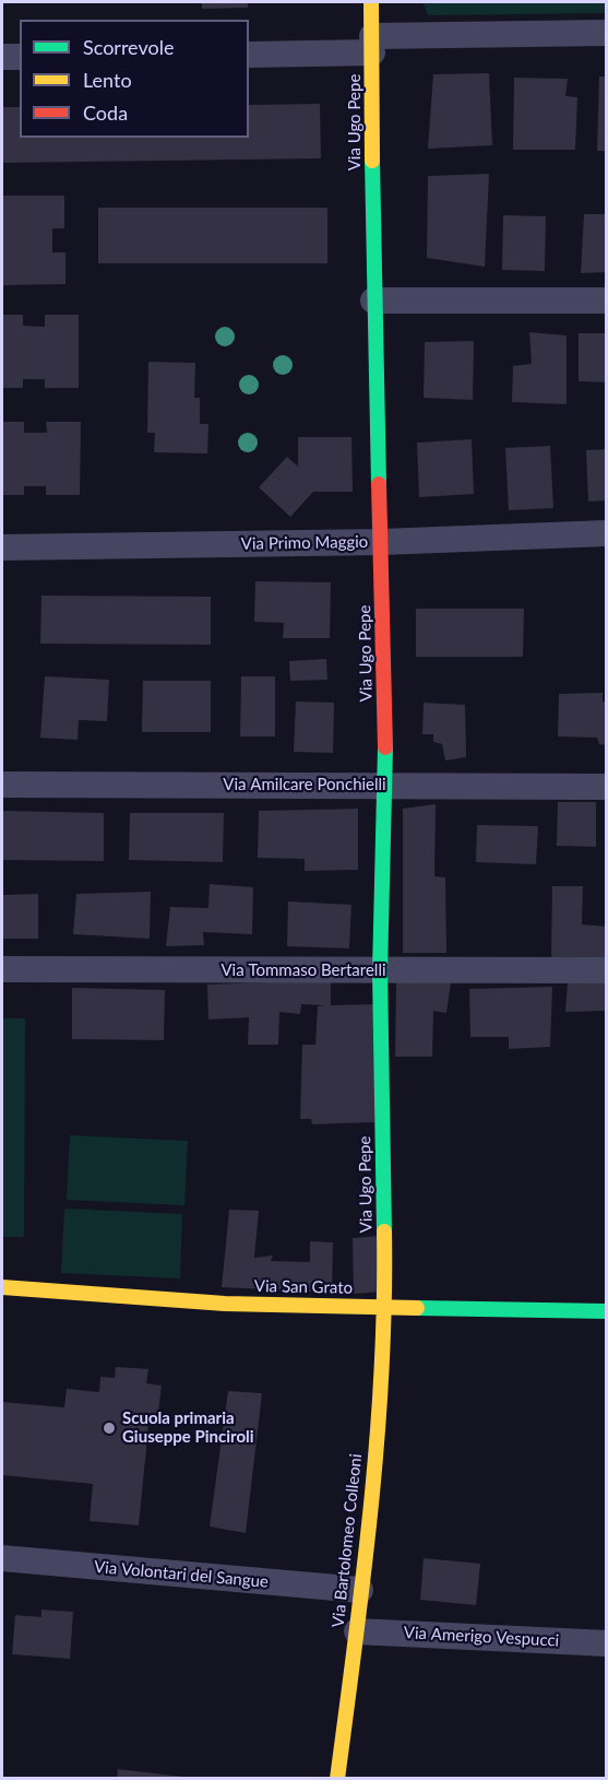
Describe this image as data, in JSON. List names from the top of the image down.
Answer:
{
  "streets": {
    "street": [
      "Via Ugo Pepe",
      "Via Primo Maggio",
      "Via Amilcare Ponchielli",
      "Via Tommaso Bertarelli",
      "Via San Grato",
      "Via Bartolomeo Colleoni",
      "Via Volontari del Sangue",
      "Via Amerigo Vespucci"
    ]
  },
  "crossings": [
    ["Via Ugo Pepe", "Via Primo Maggio"],
    ["Via Ugo Pepe", "Via Amilcare Ponchielli"],
    ["Via Ugo Pepe", "Via Tommaso Bertarelli"],
    ["Via Ugo Pepe", "Via San Grato"],
    ["Via Ugo Pepe", "Via Bartolomeo Colleoni"],
    ["Via San Grato", "Via Bartolomeo Colleoni"],
    ["Via Bartolomeo Colleoni", "Via Volontari del Sangue"],
    ["Via Bartolomeo Colleoni", "Via Amerigo Vespucci"]
  ],
  "places": ["Scuola primaria Giuseppe Pinciroli"],
  "legend": ["Scorrevole", "Lento", "Coda"]
}
